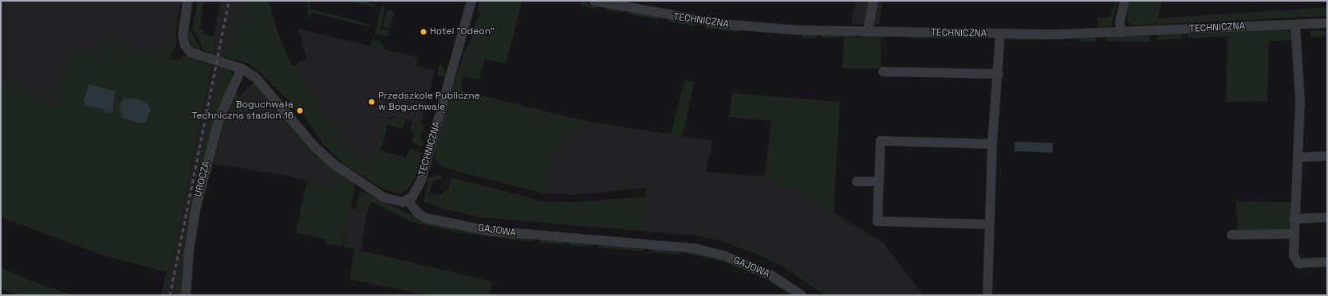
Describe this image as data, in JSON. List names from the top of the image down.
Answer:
{
  "streets": {
    "street": ["TECHNICZNA", "UROCZA", "GAJOWA"]
  },
  "crossings": [
    ["TECHNICZNA", "GAJOWA"]
  ],
  "places": ["Hotel \"Odeon\"", "Przedszkole Publiczne w Boguchwale", "Boguchwała Techniczna stadion 16"]
}
